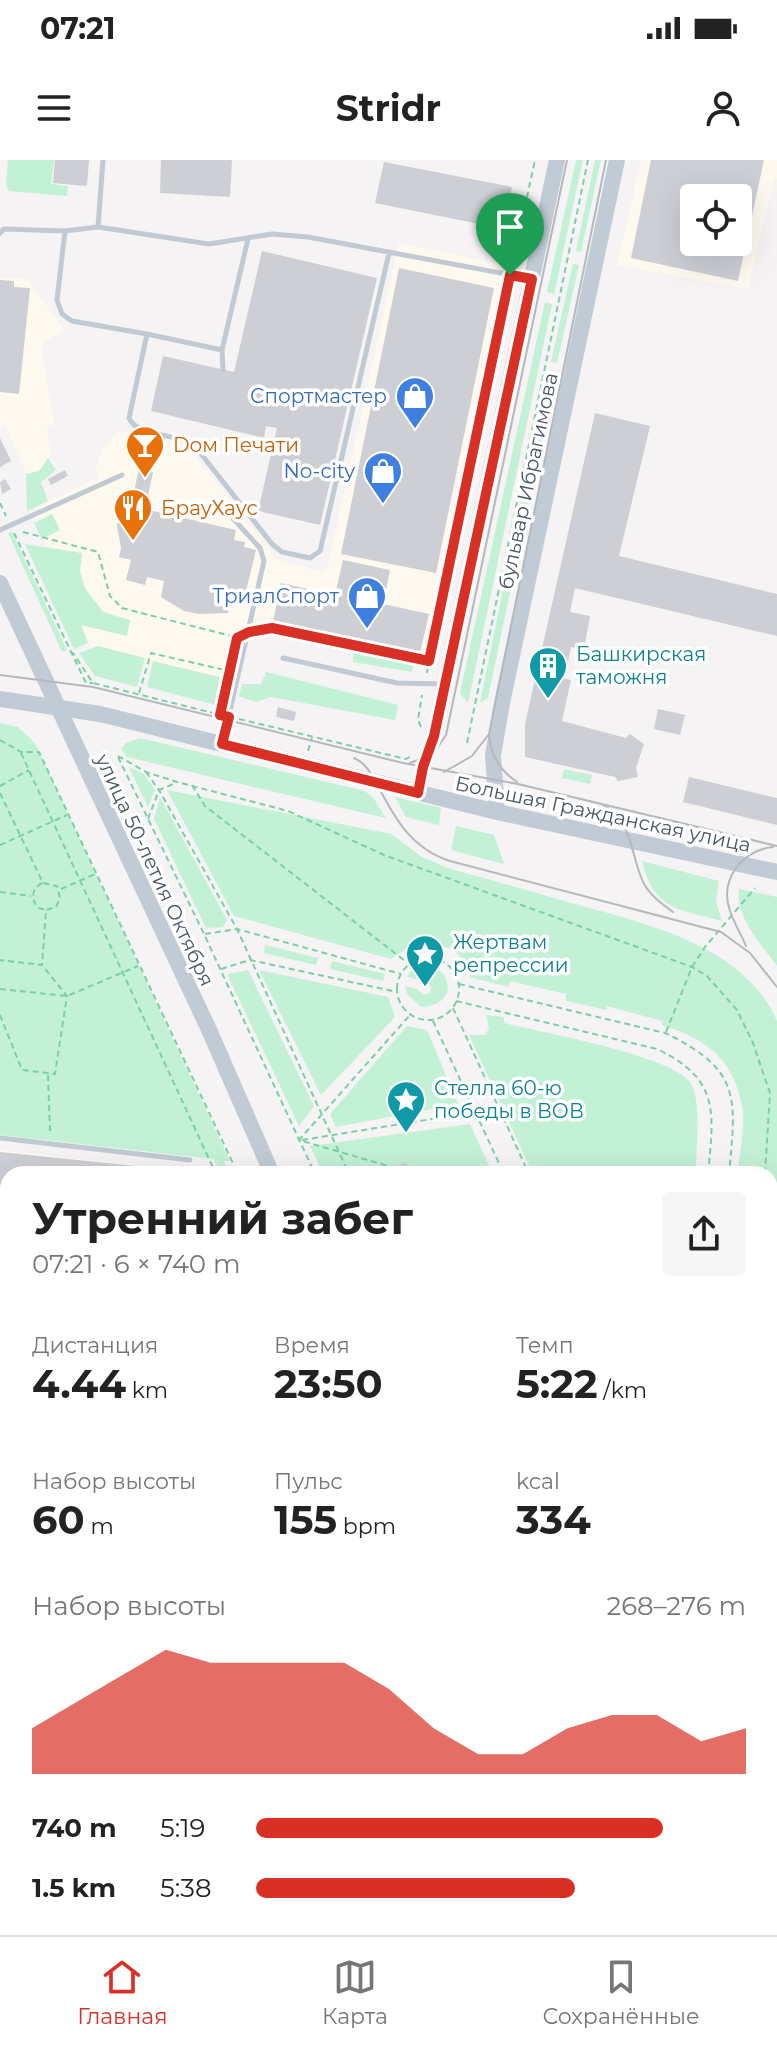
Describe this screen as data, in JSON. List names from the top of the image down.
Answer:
{
  "streets": {
    "main road": ["бульвар Ибрагимова", "Большая Гражданская улица", "улица 50-летия Октября"]
  },
  "crossings": [
    ["бульвар Ибрагимова", "Большая Гражданская улица"],
    ["Большая Гражданская улица", "улица 50-летия Октября"]
  ],
  "places": {
    "shop": ["Спортмастер", "No-city", "ТриалСпорт"],
    "bar": ["Dом Печати"],
    "restaurant": ["БрауХаус"],
    "building": ["Башкирская таможня"],
    "place": ["Жертвам репрессии", "Стелла 60-ю победы в ВОВ"]
  },
  "page": {
    "status": "07:21",
    "header": "Stridr",
    "heading": ["Утренний забег", "07:21 · 6 × 740 m"],
    "stats": [
      ["Дистанция", "4.44 km"],
      ["Время", "23:50"],
      ["Темп", "5:22 /km"],
      ["Набор высоты", "60 m"],
      ["Пульс", "155 bpm"],
      ["kcal", "334"]
    ],
    "chart": ["Набор высоты", "268–276 m"],
    "list": [
      {
        "name": "740 m",
        "note": "5:19"
      },
      {
        "name": "1.5 km",
        "note": "5:38"
      }
    ],
    "tabs": ["Главная", "Карта", "Сохранённые"]
  }
}
